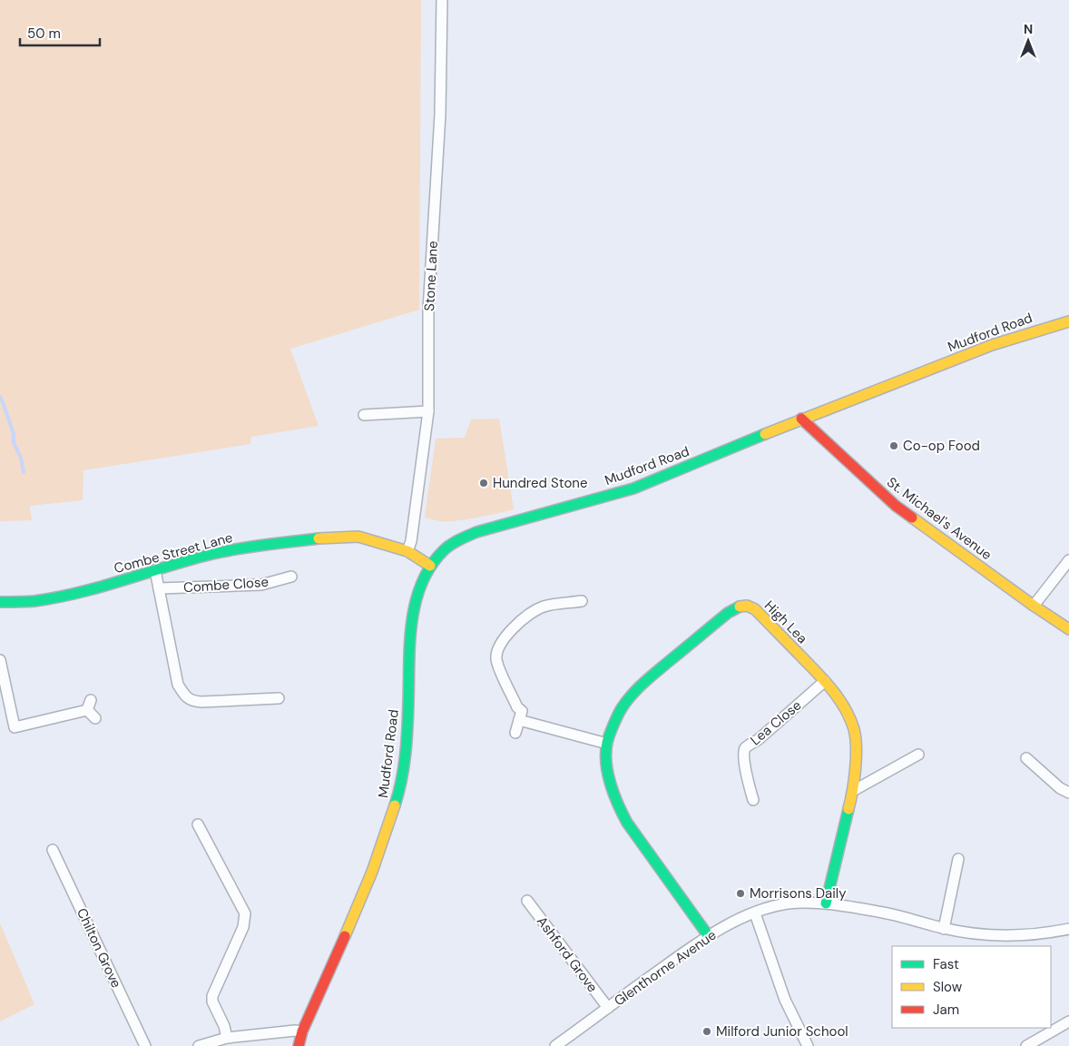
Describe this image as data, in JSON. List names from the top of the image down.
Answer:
{
  "streets": {
    "street": [
      "Stone Lane",
      "Mudford Road",
      "St. Michael's Avenue",
      "Combe Street Lane",
      "Combe Close",
      "High Lea",
      "Lea Close",
      "Chilton Grove",
      "Ashford Grove",
      "Glenthorne Avenue"
    ]
  },
  "crossings": [
    ["Stone Lane", "Combe Street Lane"],
    ["Mudford Road", "St. Michael's Avenue"],
    ["Mudford Road", "Combe Street Lane"],
    ["High Lea", "Lea Close"],
    ["High Lea", "Glenthorne Avenue"],
    ["Ashford Grove", "Glenthorne Avenue"]
  ],
  "places": [
    "Co-op Food",
    "Hundred Stone",
    "Morrisons Daily",
    "Milford Junior School"
  ],
  "legend": ["Fast", "Slow", "Jam"],
  "scale_bar": "50 m",
  "north": "top"
}
